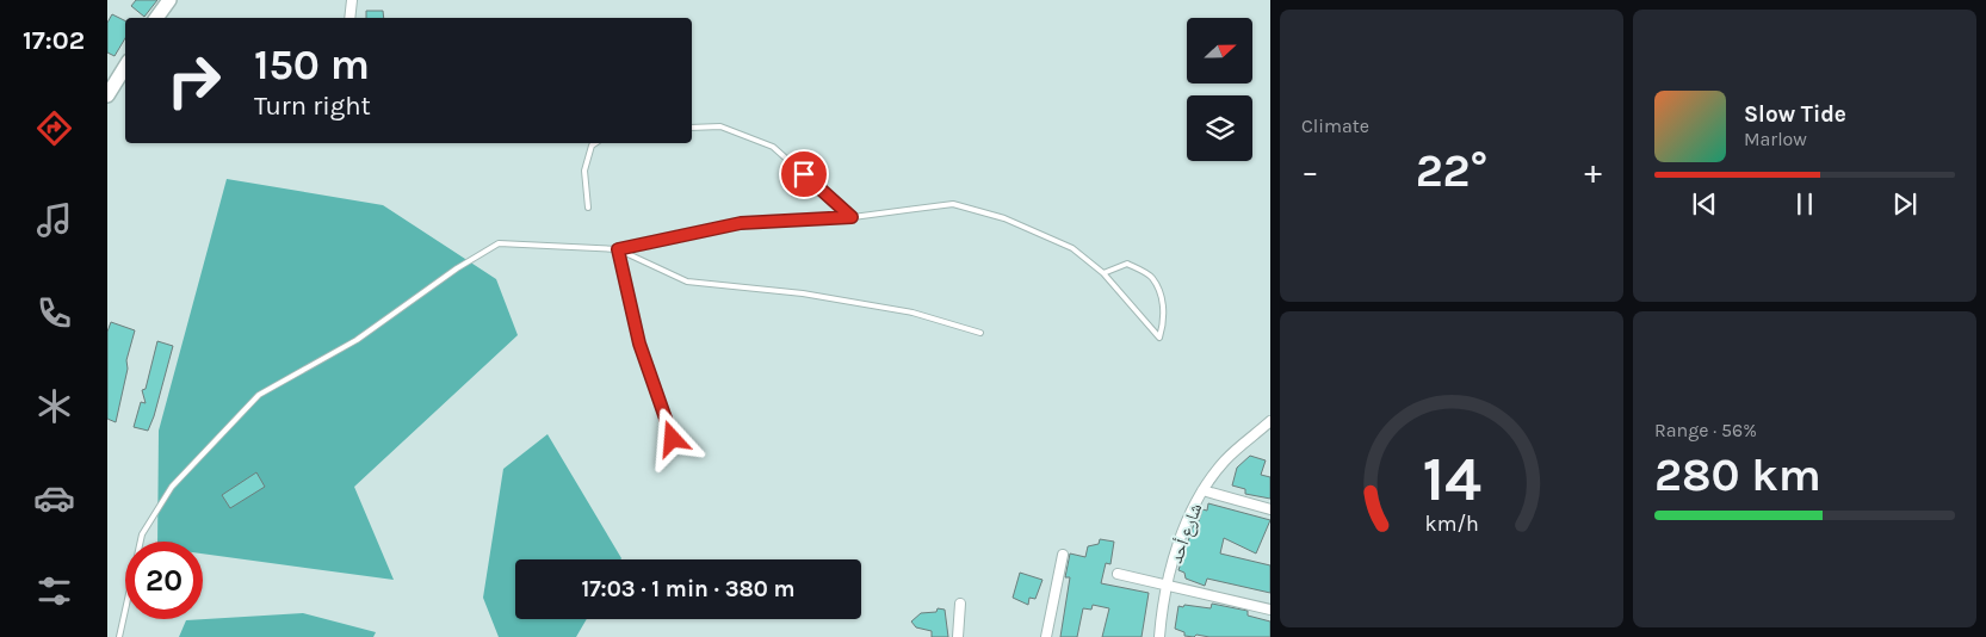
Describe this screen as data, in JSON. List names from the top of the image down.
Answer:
{
  "streets": {
    "street": ["شارع أحد"]
  },
  "north": "right",
  "page": {
    "tabs": "17:02",
    "tile": [
      "Climate",
      ["Range · 56%", "280 km"]
    ],
    "turn": ["150 m", "Turn right"],
    "song": ["Slow Tide", "Marlow"],
    "heat": ["−", "22°", "+"],
    "limit": "20",
    "trip": "17:03 · 1 min · 380 m",
    "gauge": ["14", "km/h"]
  }
}
